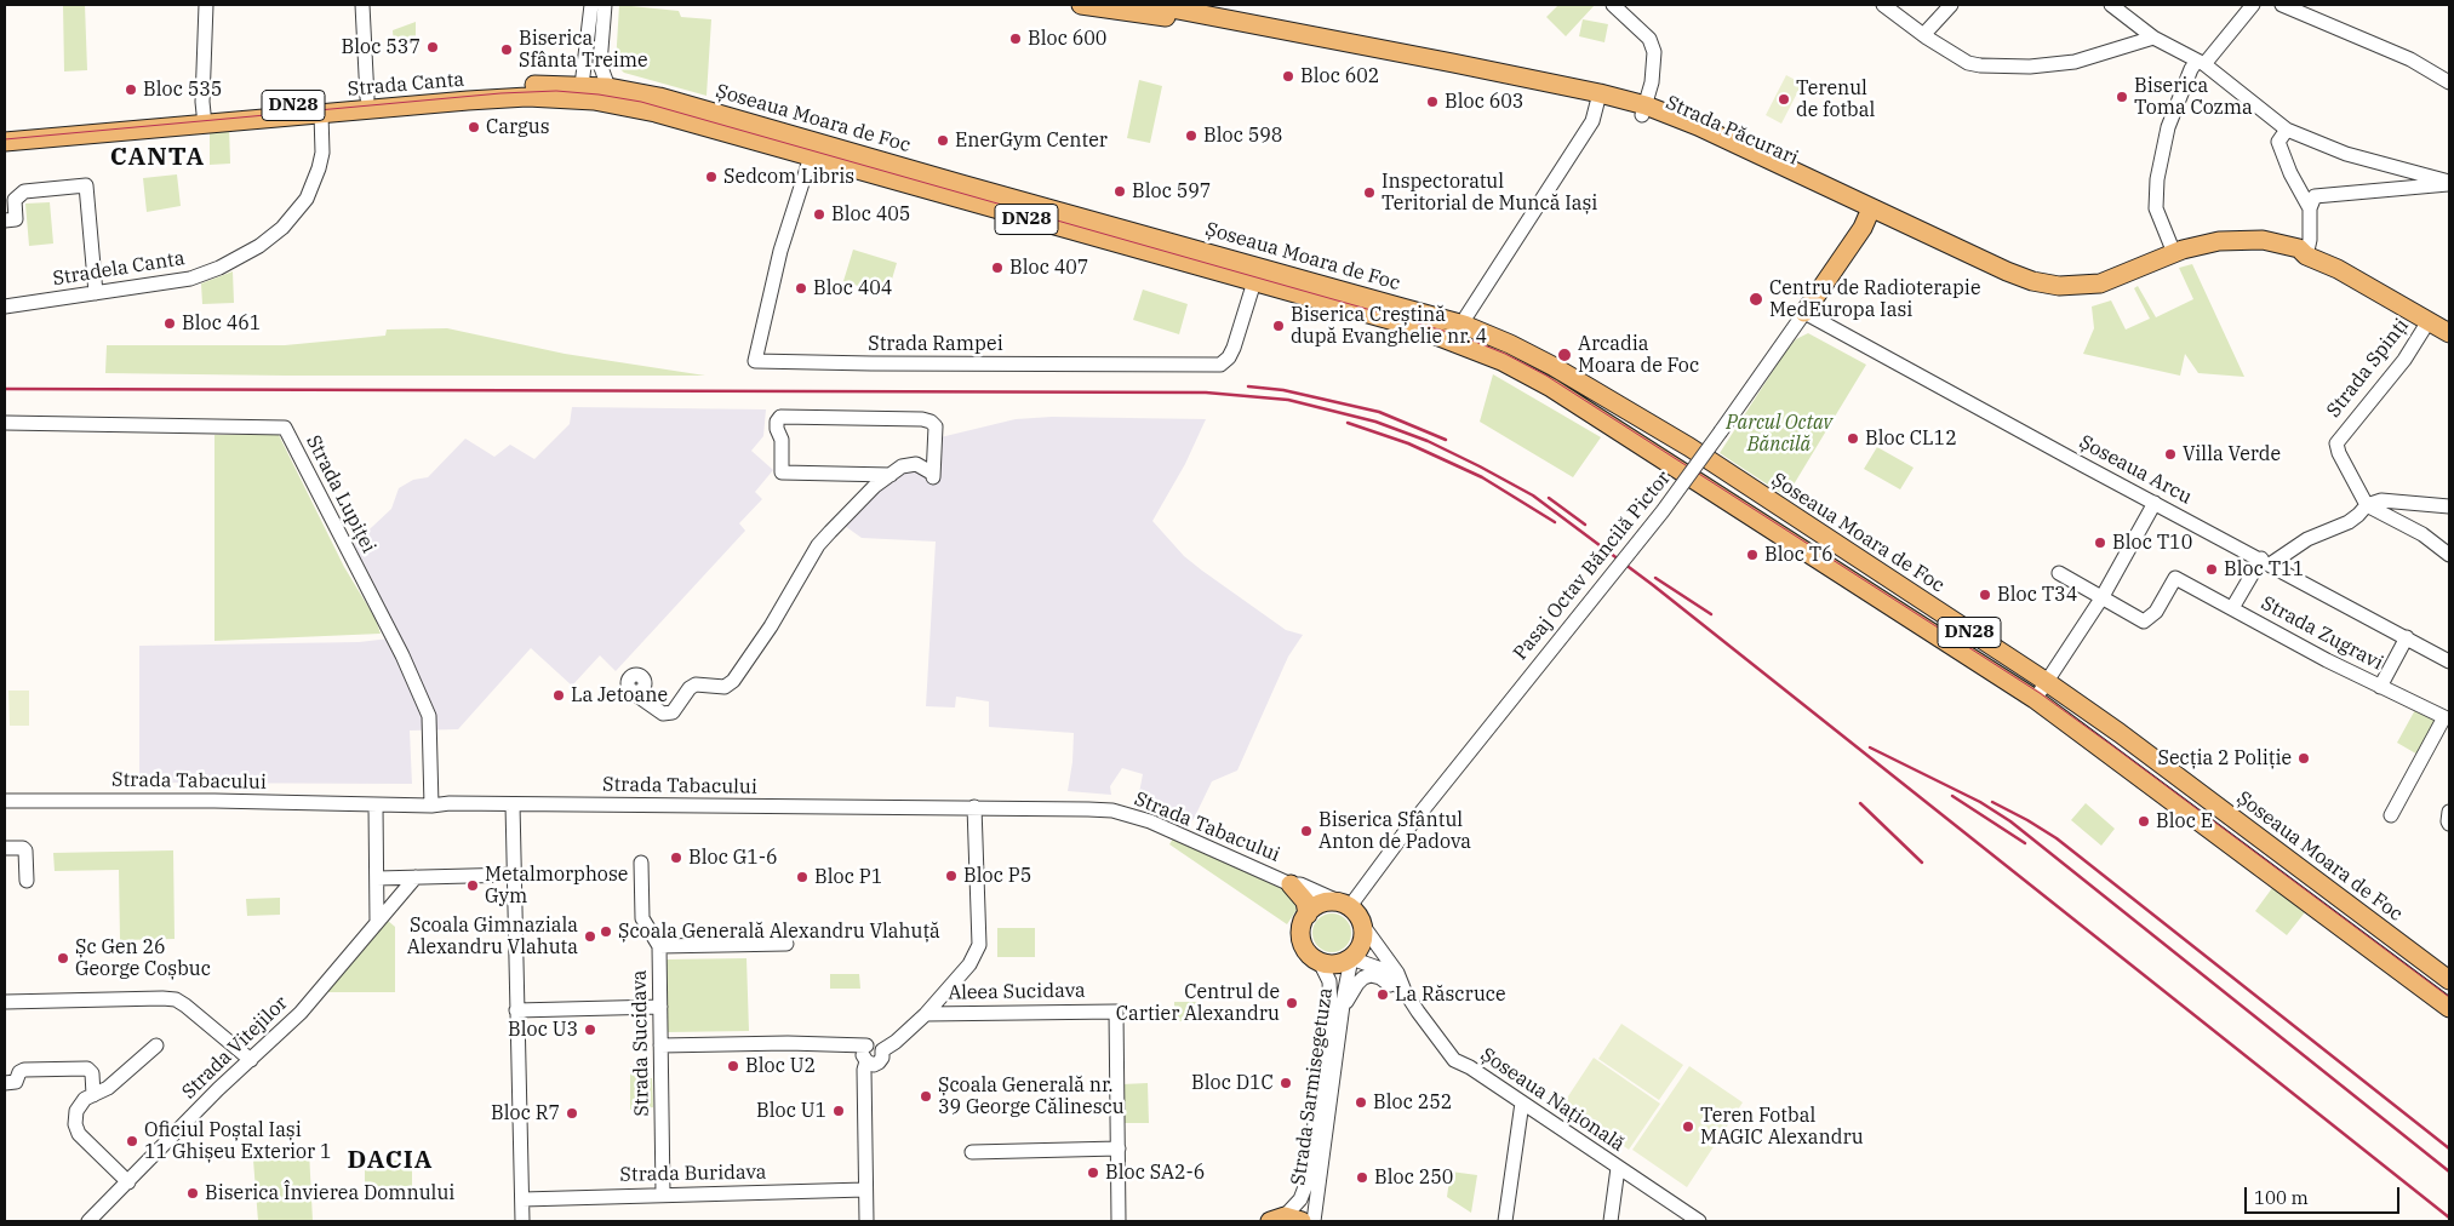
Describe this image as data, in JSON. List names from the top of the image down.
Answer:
{
  "streets": {
    "main road": [
      "Strada Canta",
      "DN28",
      "Șoseaua Moara de Foc",
      "Strada Păcurari"
    ],
    "street": [
      "Stradela Canta",
      "Strada Rampei",
      "Strada Spinți",
      "Șoseaua Arcu",
      "Strada Lupiței",
      "Pasaj Octav Băncilă Pictor",
      "Strada Zugravi",
      "Strada Tabacului",
      "Aleea Sucidava",
      "Strada Sucidava",
      "Strada Vitejilor",
      "Strada Sarmisegetuza",
      "Șoseaua Națională",
      "Strada Buridava"
    ]
  },
  "crossings": [
    ["Strada Canta", "Șoseaua Moara de Foc"],
    ["Strada Canta", "Stradela Canta"],
    ["DN28", "Șoseaua Moara de Foc"],
    ["Șoseaua Moara de Foc", "Strada Rampei"],
    ["Strada Păcurari", "Strada Spinți"],
    ["Șoseaua Arcu", "Pasaj Octav Băncilă Pictor"],
    ["Strada Lupiței", "Strada Tabacului"],
    ["Pasaj Octav Băncilă Pictor", "Strada Tabacului"],
    ["Pasaj Octav Băncilă Pictor", "Strada Sarmisegetuza"],
    ["Pasaj Octav Băncilă Pictor", "Șoseaua Națională"],
    ["Strada Tabacului", "Strada Sarmisegetuza"],
    ["Strada Tabacului", "Șoseaua Națională"],
    ["Strada Sucidava", "Strada Buridava"],
    ["Strada Sarmisegetuza", "Șoseaua Națională"]
  ],
  "districts": ["CANTA", "DACIA"],
  "parks": ["Parcul Octav Băncilă"],
  "places": [
    "Bloc 600",
    "Bloc 537",
    "Biserica Sfânta Treime",
    "Bloc 602",
    "Bloc 535",
    "Biserica Toma Cozma",
    "Terenul de fotbal",
    "Bloc 603",
    "Cargus",
    "Bloc 598",
    "EnerGym Center",
    "Sedcom Libris",
    "Bloc 597",
    "Inspectoratul Teritorial de Muncă Iași",
    "Bloc 405",
    "Bloc 407",
    "Bloc 404",
    "Centru de Radioterapie MedEuropa Iasi",
    "Bloc 461",
    "Biserica Creștină după Evanghelie nr. 4",
    "Arcadia Moara de Foc",
    "Bloc CL12",
    "Villa Verde",
    "Bloc T10",
    "Bloc T6",
    "Bloc T11",
    "Bloc T34",
    "La Jetoane",
    "Secția 2 Poliție",
    "Bloc E",
    "Biserica Sfântul Anton de Padova",
    "Bloc G1-6",
    "Bloc P5",
    "Bloc P1",
    "Metalmorphose Gym",
    "Școala Generală Alexandru Vlahuță",
    "Scoala Gimnaziala Alexandru Vlahuta",
    "Șc Gen 26 George Coșbuc",
    "La Răscruce",
    "Centrul de Cartier Alexandru",
    "Bloc U3",
    "Bloc U2",
    "Bloc D1C",
    "Școala Generală nr. 39 George Călinescu",
    "Bloc 252",
    "Bloc U1",
    "Bloc R7",
    "Teren Fotbal MAGIC Alexandru",
    "Oficiul Poștal Iași 11 Ghișeu Exterior 1",
    "Bloc SA2-6",
    "Bloc 250",
    "Biserica Învierea Domnului"
  ],
  "scale_bar": "100 m"
}
